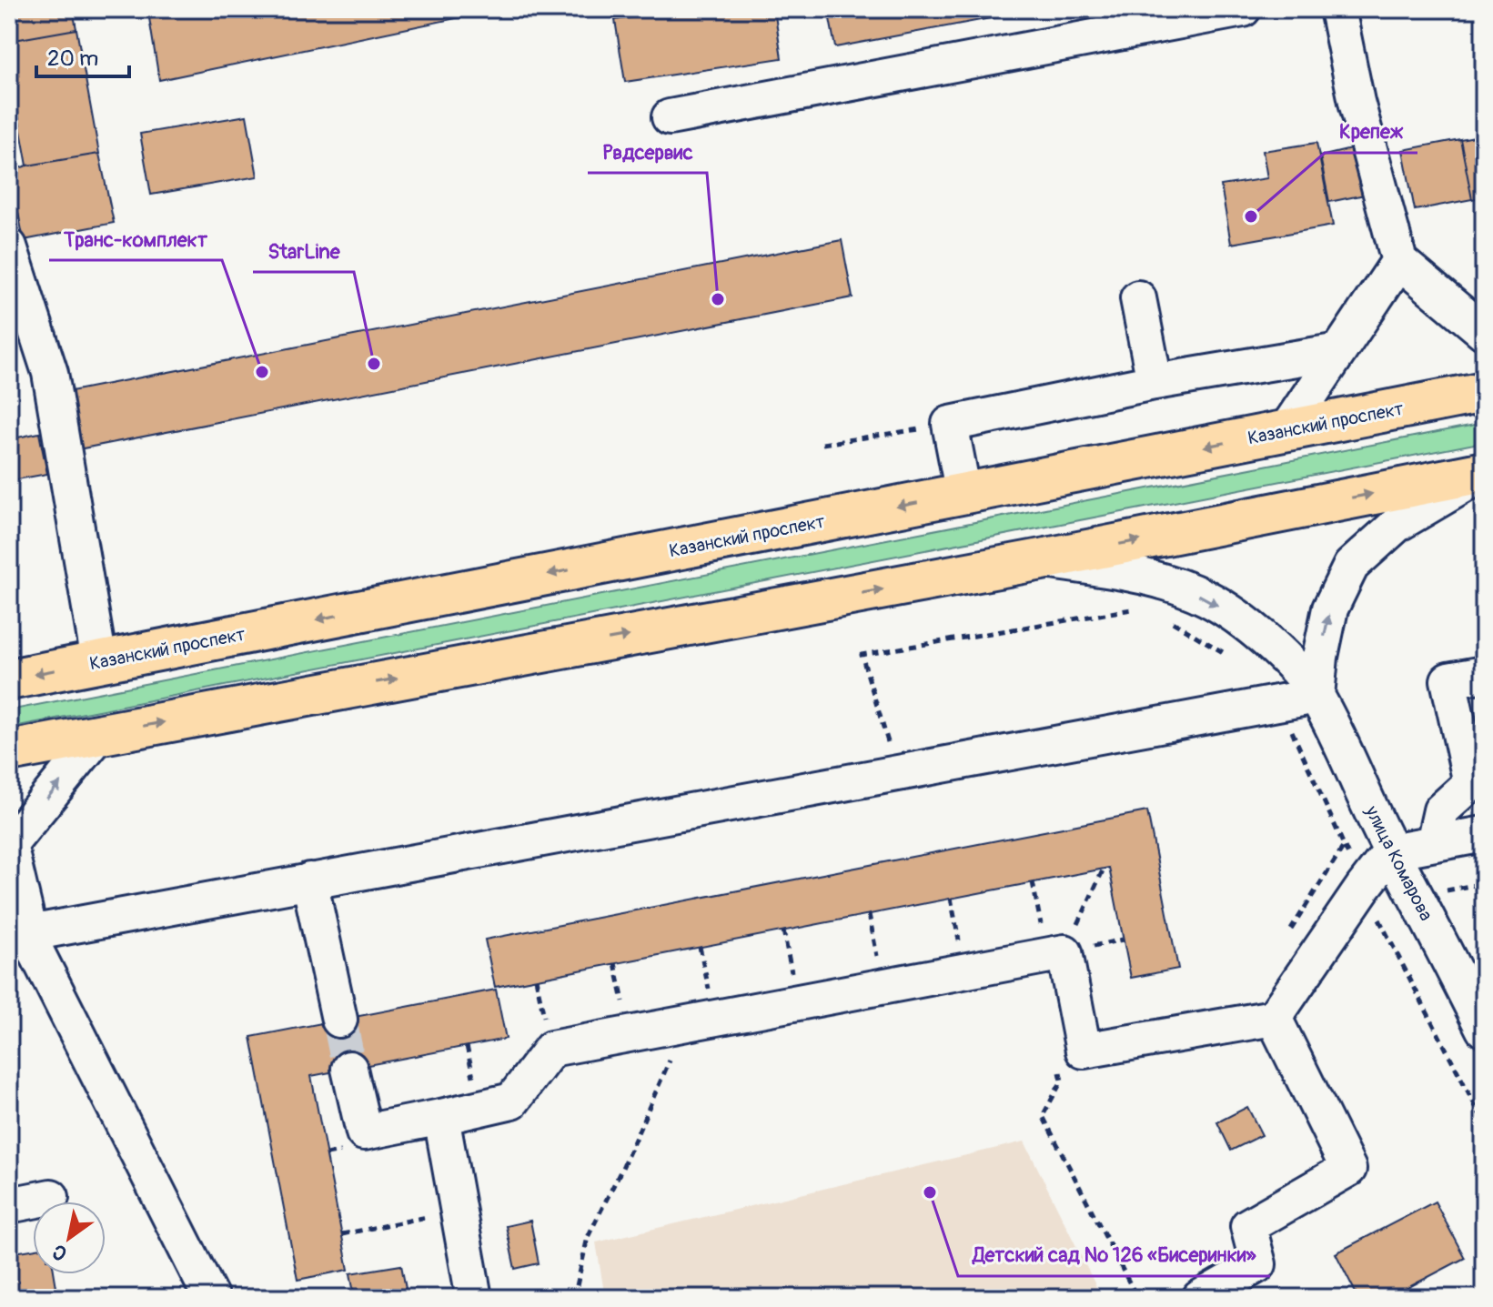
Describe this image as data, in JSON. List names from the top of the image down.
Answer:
{
  "streets": {
    "main road": ["Казанский проспект"],
    "street": ["улица Комарова"]
  },
  "one_way": ["улица Комарова"],
  "places": [
    "Крепеж",
    "Рвдсервис",
    "StarLine",
    "Транс-комплект",
    "Детский сад № 126 «Бисеринки»"
  ],
  "scale_bar": "20 m",
  "north": "bottom left"
}
